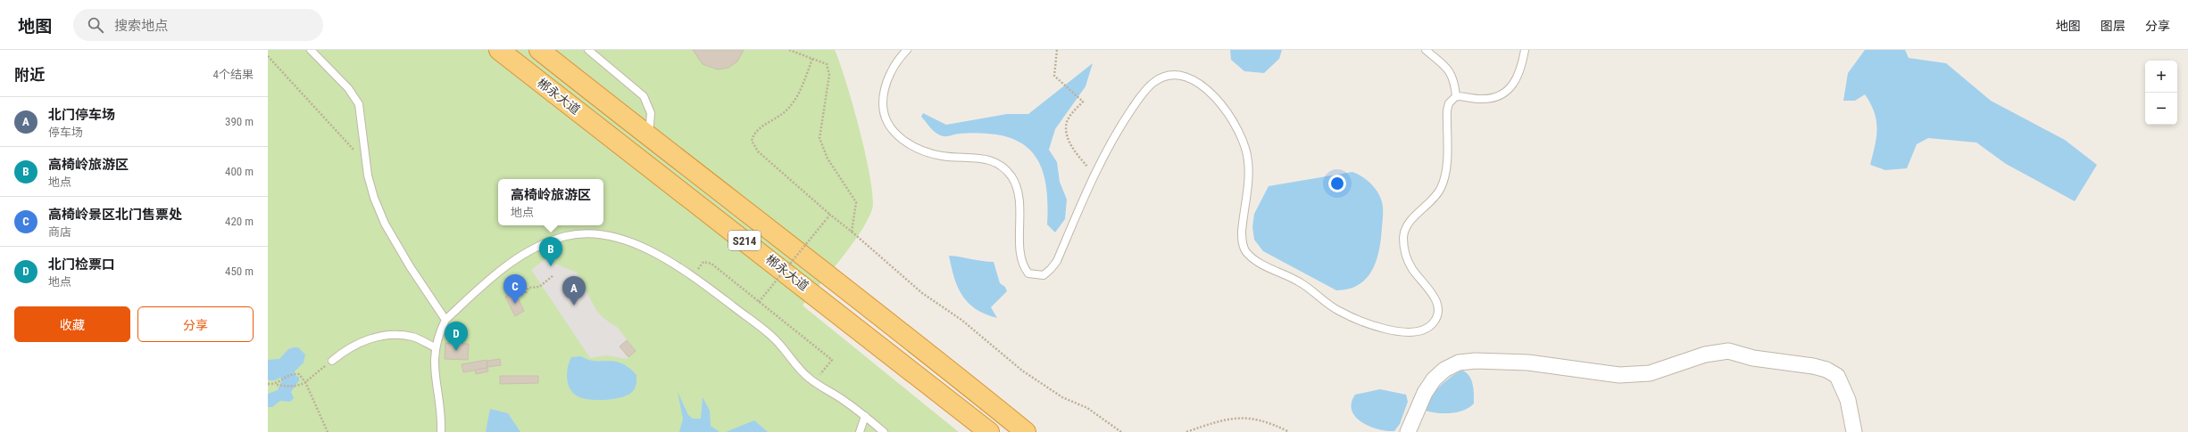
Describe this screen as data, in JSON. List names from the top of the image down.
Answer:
{
  "streets": {
    "highway": ["郴永大道", "S214"]
  },
  "page": {
    "header": "地图",
    "search": "搜索地点",
    "nav": ["地图", "图层", "分享"],
    "heading": ["附近", "4个结果"],
    "map_buttons": ["+", "−"],
    "list": [
      {
        "mark": "A",
        "name": "北门停车场",
        "note": "停车场",
        "value": "390 m"
      },
      {
        "mark": "B",
        "name": "高椅岭旅游区",
        "note": "地点",
        "value": "400 m"
      },
      {
        "mark": "C",
        "name": "高椅岭景区北门售票处",
        "note": "商店",
        "value": "420 m"
      },
      {
        "mark": "D",
        "name": "北门检票口",
        "note": "地点",
        "value": "450 m"
      }
    ],
    "popup": ["高椅岭旅游区", "地点"],
    "pins": [
      "B",
      "C",
      "A",
      "D"
    ],
    "buttons": ["收藏", "分享"]
  }
}
